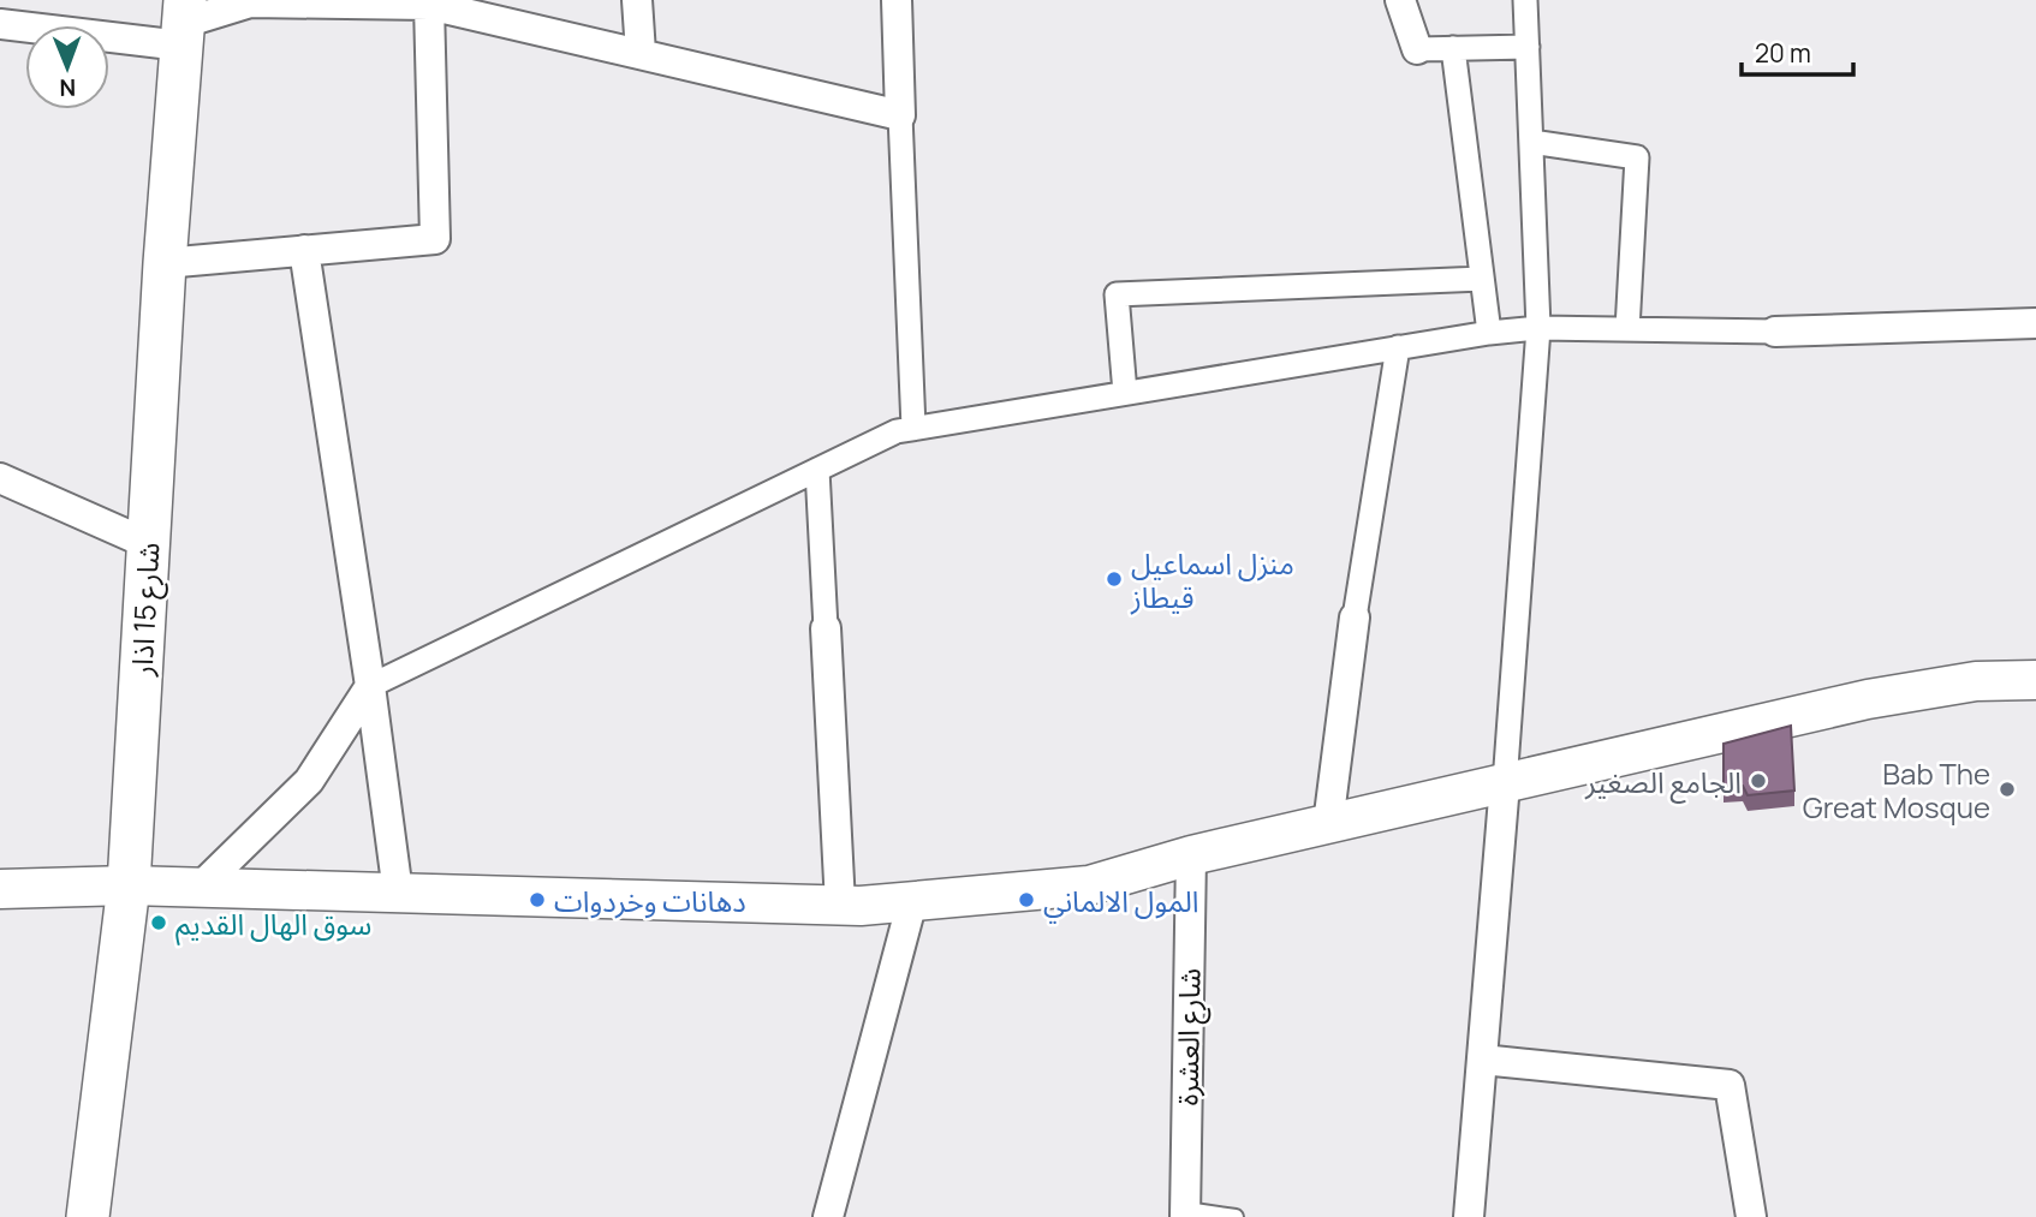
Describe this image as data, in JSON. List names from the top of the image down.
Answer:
{
  "streets": {
    "main road": ["شارع 15 اذار"],
    "street": ["شارع العشرة"]
  },
  "places": [
    "منزل اسماعيل قيطاز",
    "الجامع الصغير",
    "Bab The Great Mosque",
    "دهانات وخردوات",
    "المول الالماني",
    "سوق الهال القديم"
  ],
  "scale_bar": "20 m",
  "north": "bottom"
}
